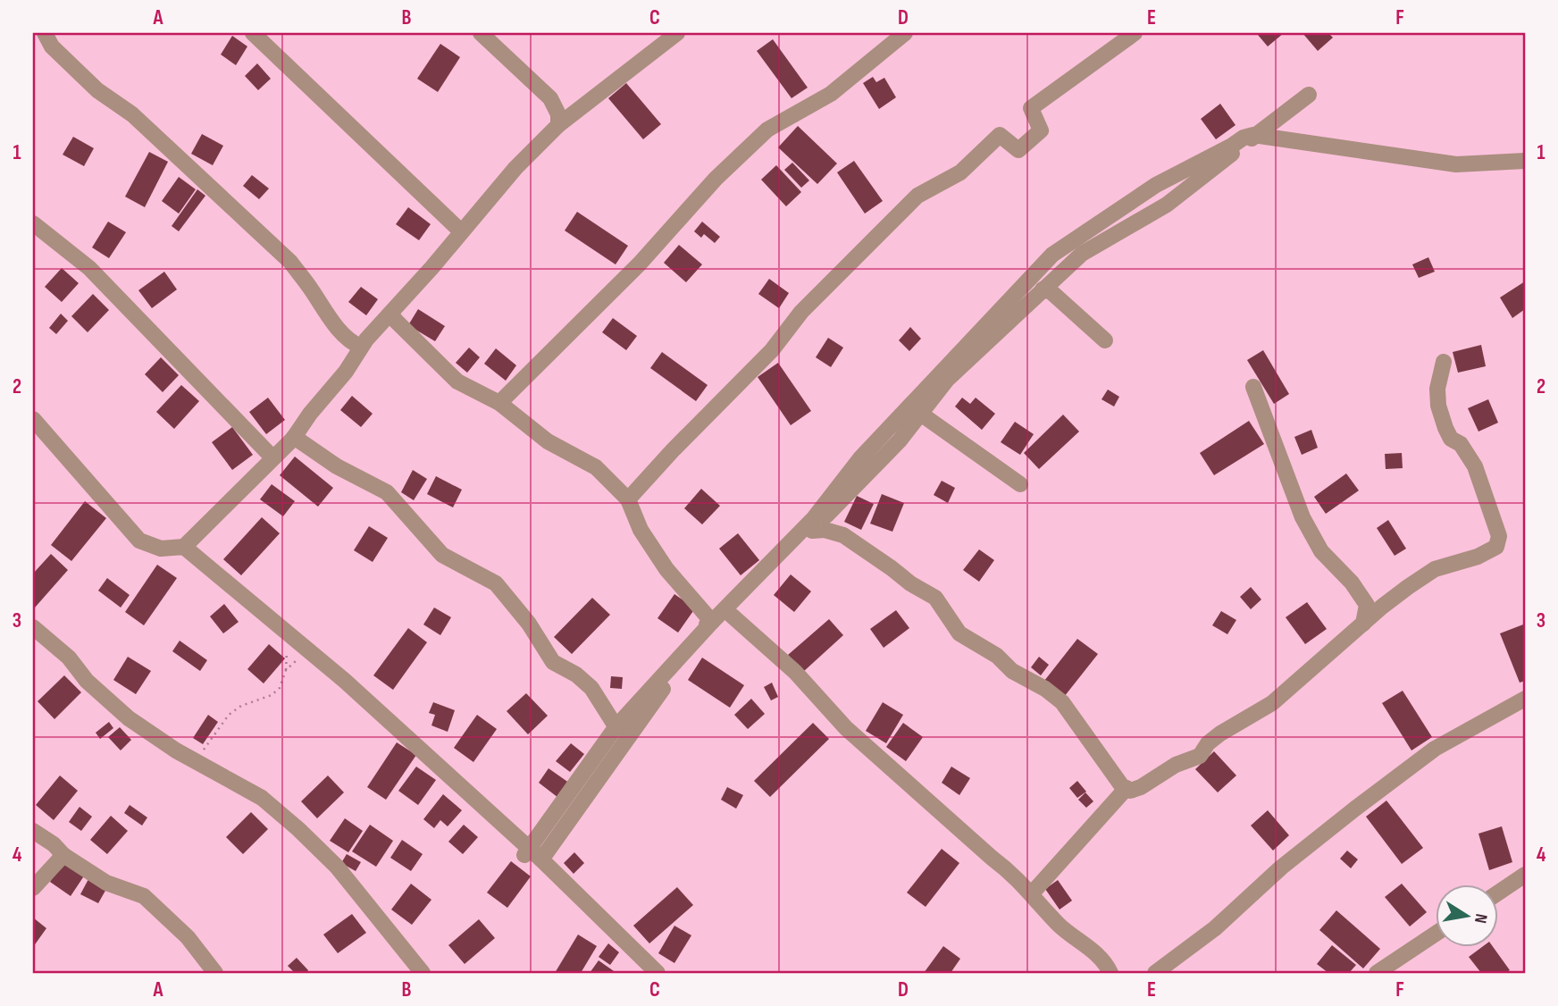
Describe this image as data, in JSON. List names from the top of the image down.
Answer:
{
  "north": "right",
  "grid": {
    "columns": [
      "A",
      "B",
      "C",
      "D",
      "E",
      "F"
    ],
    "rows": [
      "1",
      "2",
      "3",
      "4"
    ]
  }
}
